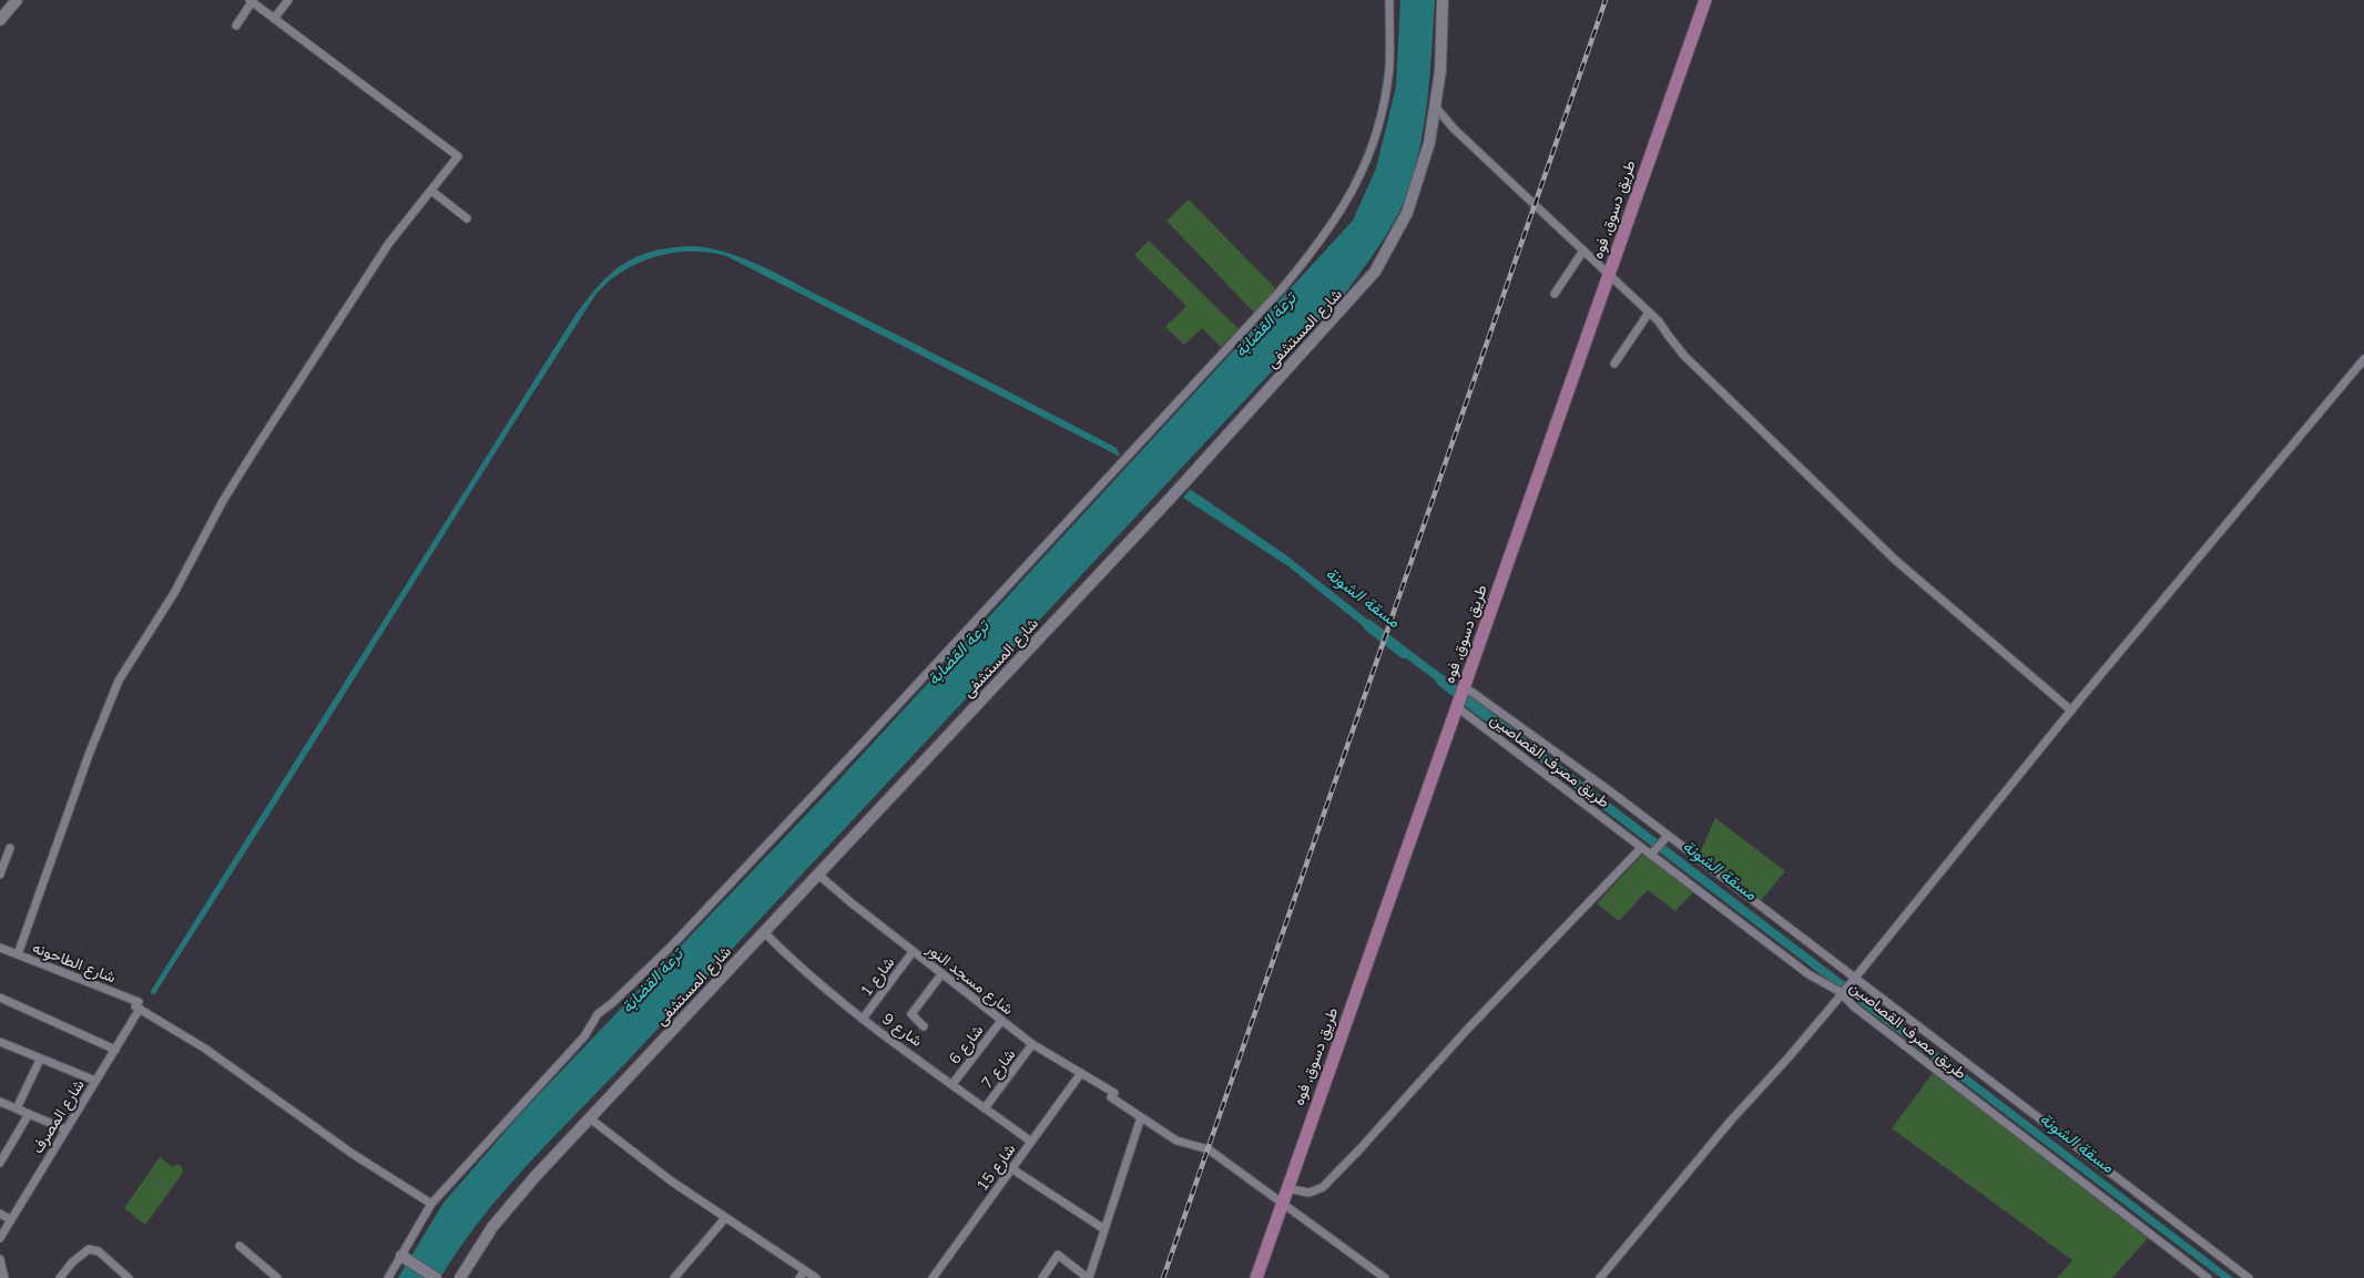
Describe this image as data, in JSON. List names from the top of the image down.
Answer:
{
  "streets": {
    "main road": ["طريق دسوق, فوه", "شارع المستشفى"],
    "street": [
      "طريق مصرف القصاصين",
      "شارع الطاحونه",
      "شارع 1",
      "شارع مسجد النور",
      "شارع 9",
      "شارع 6",
      "شارع 7",
      "شارع المصرف",
      "شارع 15"
    ]
  },
  "crossings": [
    ["طريق دسوق, فوه", "طريق مصرف القصاصين"],
    ["طريق دسوق, فوه", "شارع مسجد النور"],
    ["شارع المستشفى", "شارع مسجد النور"],
    ["شارع المستشفى", "شارع 9"],
    ["شارع الطاحونه", "شارع المصرف"],
    ["شارع 1", "شارع مسجد النور"],
    ["شارع 1", "شارع 9"],
    ["شارع مسجد النور", "شارع 6"],
    ["شارع مسجد النور", "شارع 7"],
    ["شارع مسجد النور", "شارع 15"],
    ["شارع 9", "شارع 6"],
    ["شارع 9", "شارع 7"],
    ["شارع 9", "شارع 15"]
  ],
  "water": ["ترعة القضابة", "مسقة الشونة"]
}
